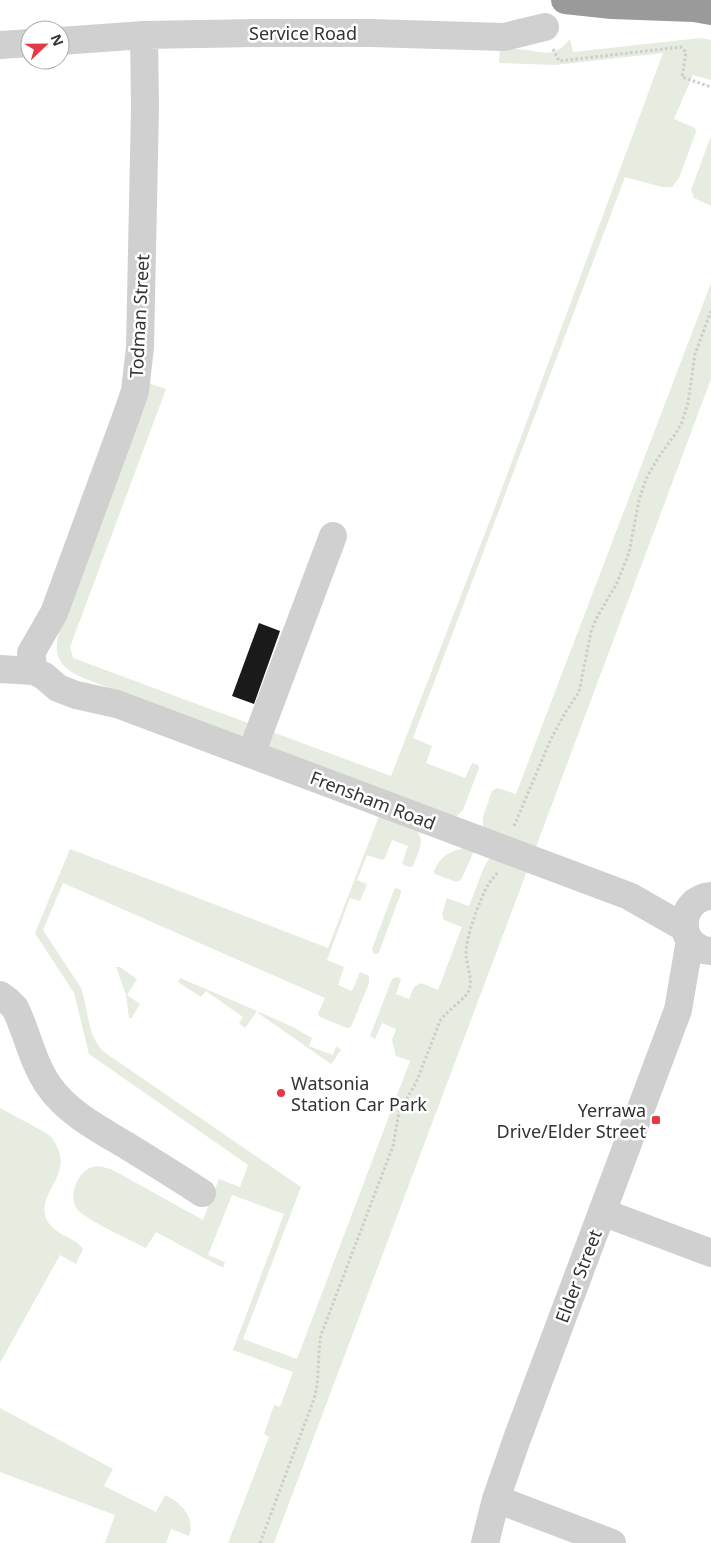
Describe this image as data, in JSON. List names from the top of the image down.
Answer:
{
  "streets": {
    "street": [
      "Service Road",
      "Todman Street",
      "Frensham Road",
      "Elder Street"
    ]
  },
  "crossings": [
    ["Service Road", "Todman Street"],
    ["Todman Street", "Frensham Road"],
    ["Frensham Road", "Elder Street"]
  ],
  "places": {
    "other": ["Watsonia Station Car Park"],
    "transit": ["Yerrawa Drive/Elder Street"]
  },
  "north": "right"
}
